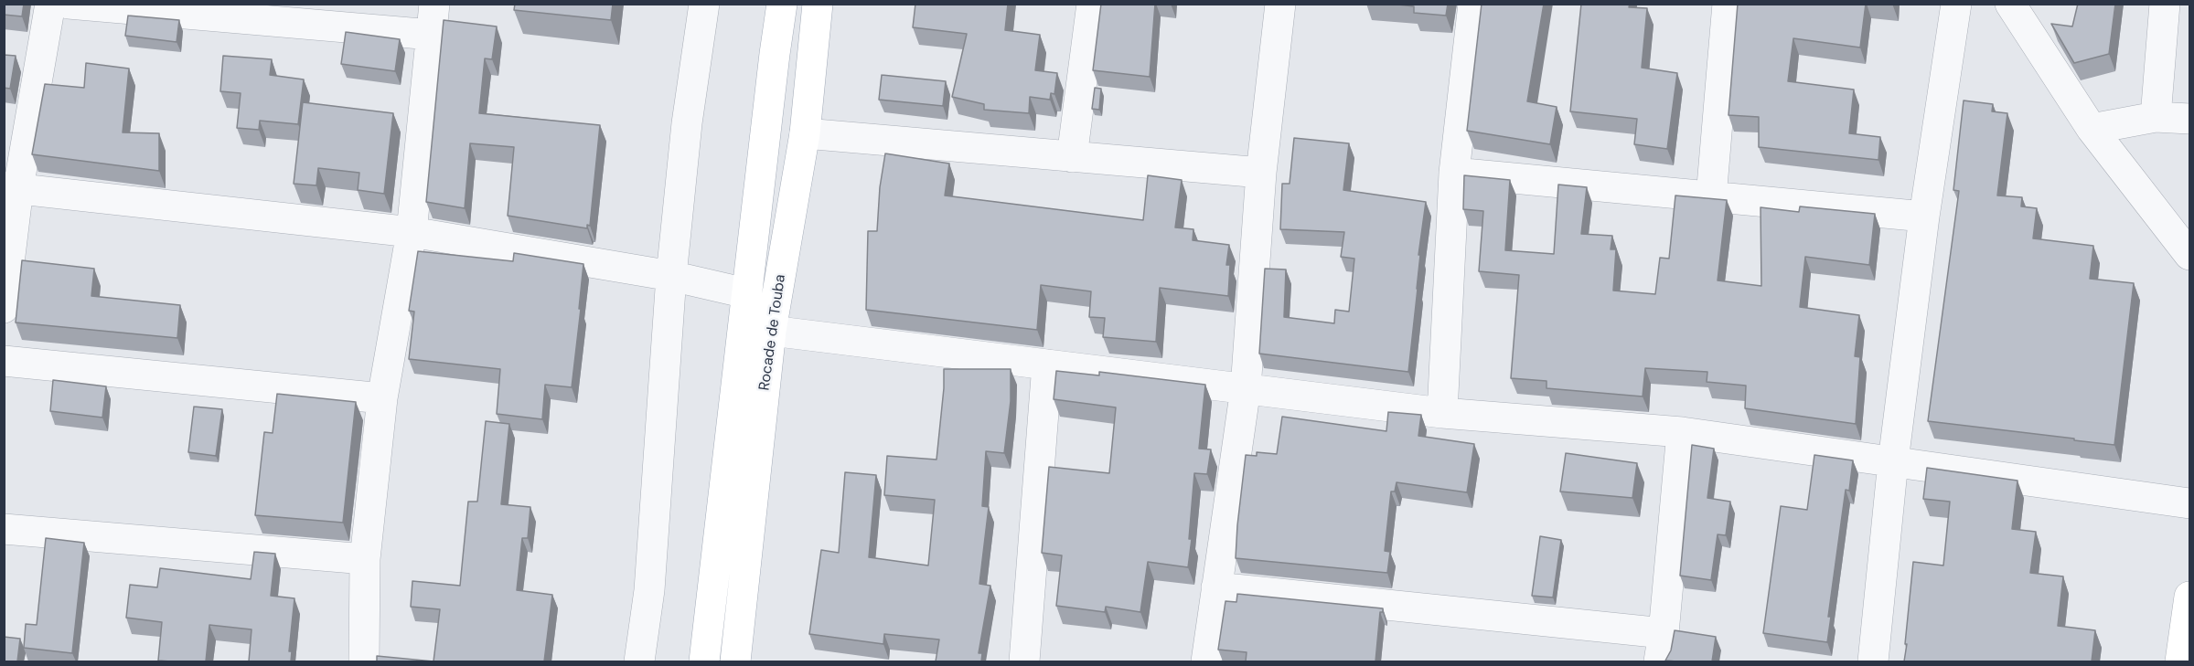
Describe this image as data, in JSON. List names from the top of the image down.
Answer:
{
  "streets": {
    "main road": ["Rocade de Touba"]
  }
}
